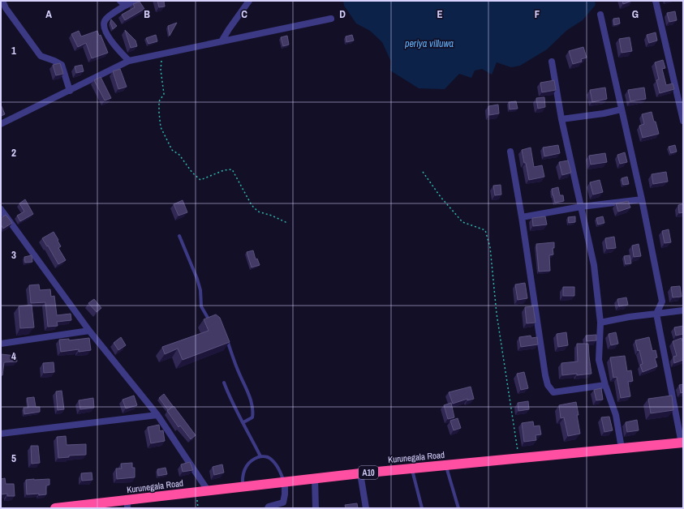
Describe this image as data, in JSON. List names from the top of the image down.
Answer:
{
  "streets": {
    "highway": ["Kurunegala Road", "A10"]
  },
  "water": ["periya villuwa"],
  "grid": {
    "columns": [
      "A",
      "B",
      "C",
      "D",
      "E",
      "F",
      "G"
    ],
    "rows": [
      "1",
      "2",
      "3",
      "4",
      "5"
    ]
  }
}
